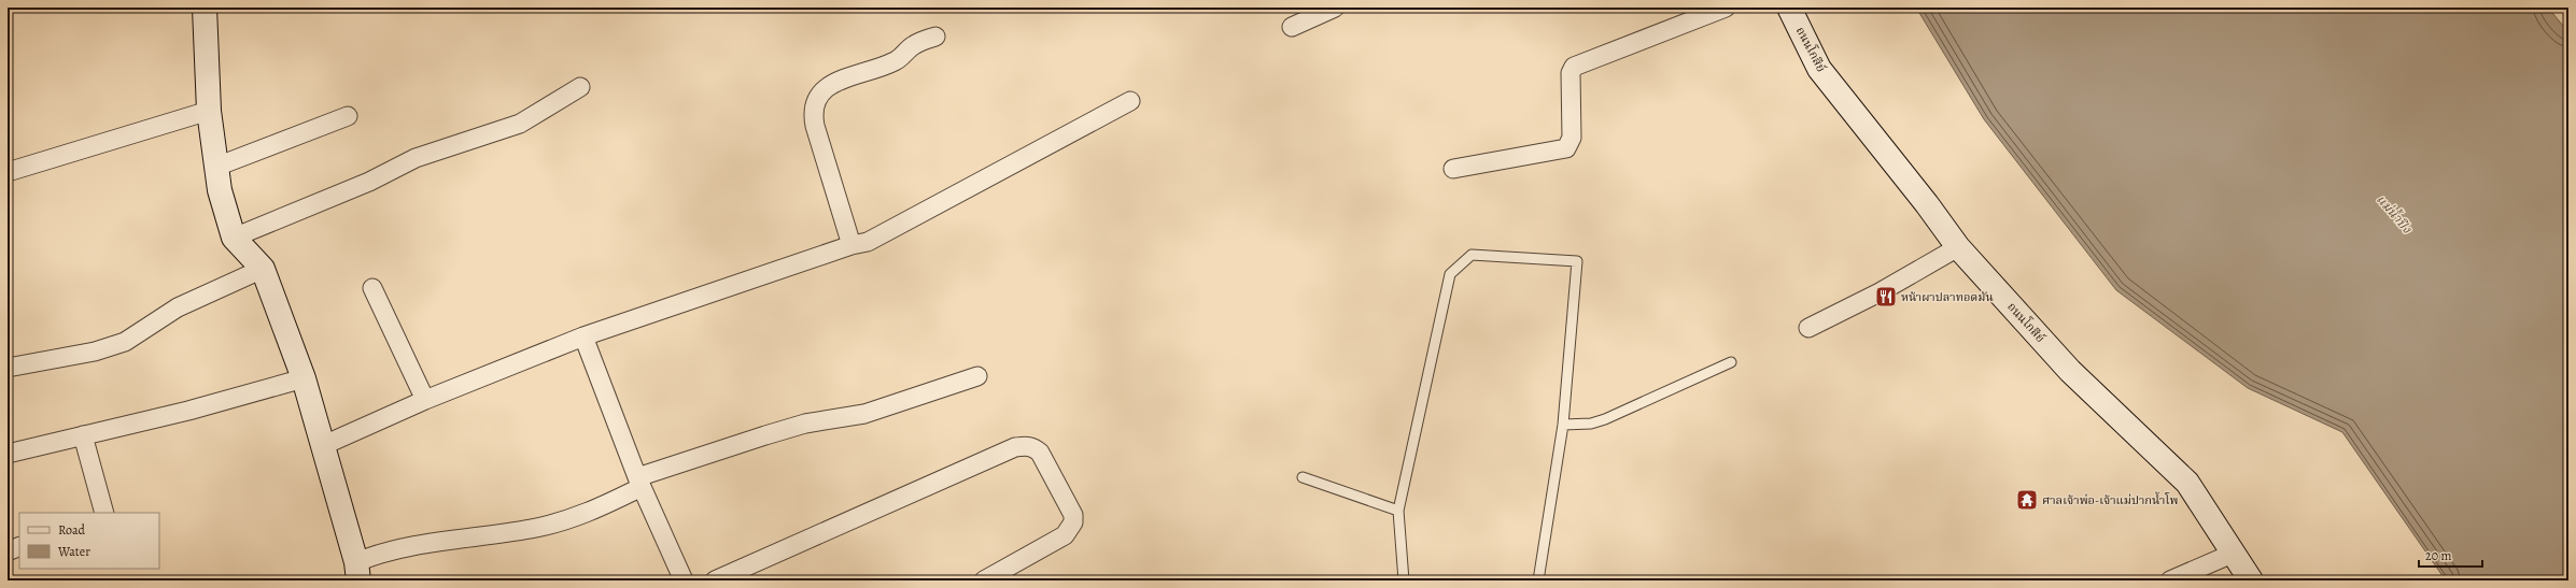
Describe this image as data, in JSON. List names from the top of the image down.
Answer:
{
  "streets": {
    "street": ["ถนนโกสีย์"]
  },
  "water": ["แม่น้ำปิง"],
  "places": {
    "restaurant": ["หน้าผาปลาทอดมัน"],
    "temple": ["ศาลเจ้าพ่อ-เจ้าแม่ปากน้ำโพ"]
  },
  "legend": ["Road", "Water"],
  "scale_bar": "20 m"
}
